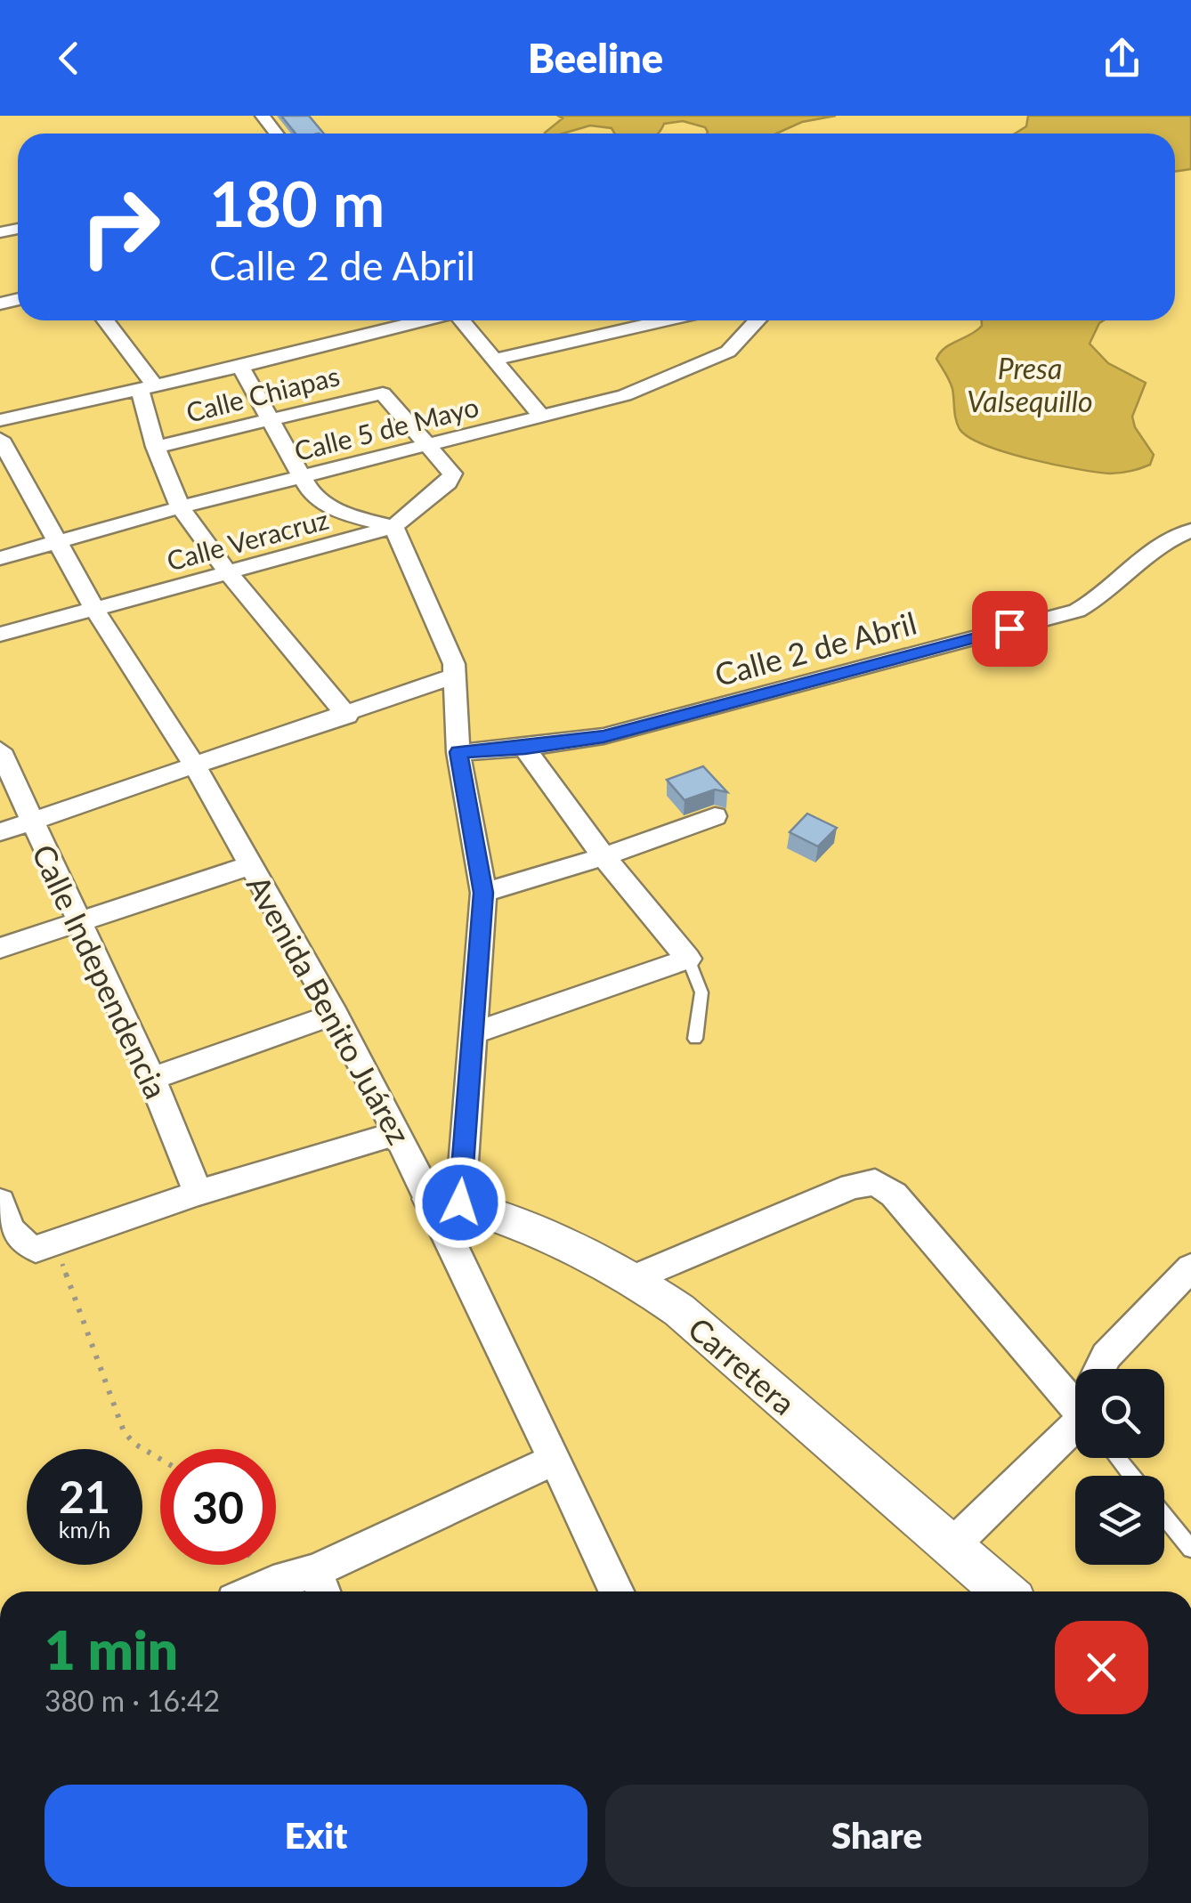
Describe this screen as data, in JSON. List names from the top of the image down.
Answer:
{
  "streets": {
    "street": [
      "Calle Chiapas",
      "Calle 5 de Mayo",
      "Calle Veracruz",
      "Calle 2 de Abril",
      "Calle Independencia",
      "Avenida Benito Juárez",
      "Carretera"
    ]
  },
  "crossings": [
    ["Calle Chiapas", "Calle 5 de Mayo"],
    ["Calle Chiapas", "Calle Veracruz"],
    ["Calle 5 de Mayo", "Calle Veracruz"],
    ["Calle 5 de Mayo", "Avenida Benito Juárez"],
    ["Calle Veracruz", "Avenida Benito Juárez"],
    ["Avenida Benito Juárez", "Carretera"]
  ],
  "water": ["Presa Valsequillo"],
  "page": {
    "header": "Beeline",
    "turn": ["180 m", "Calle 2 de Abril"],
    "speed": "21 km/h",
    "limit": "30",
    "heading": ["1 min", "380 m · 16:42"],
    "buttons": ["Exit", "Share"]
  }
}
